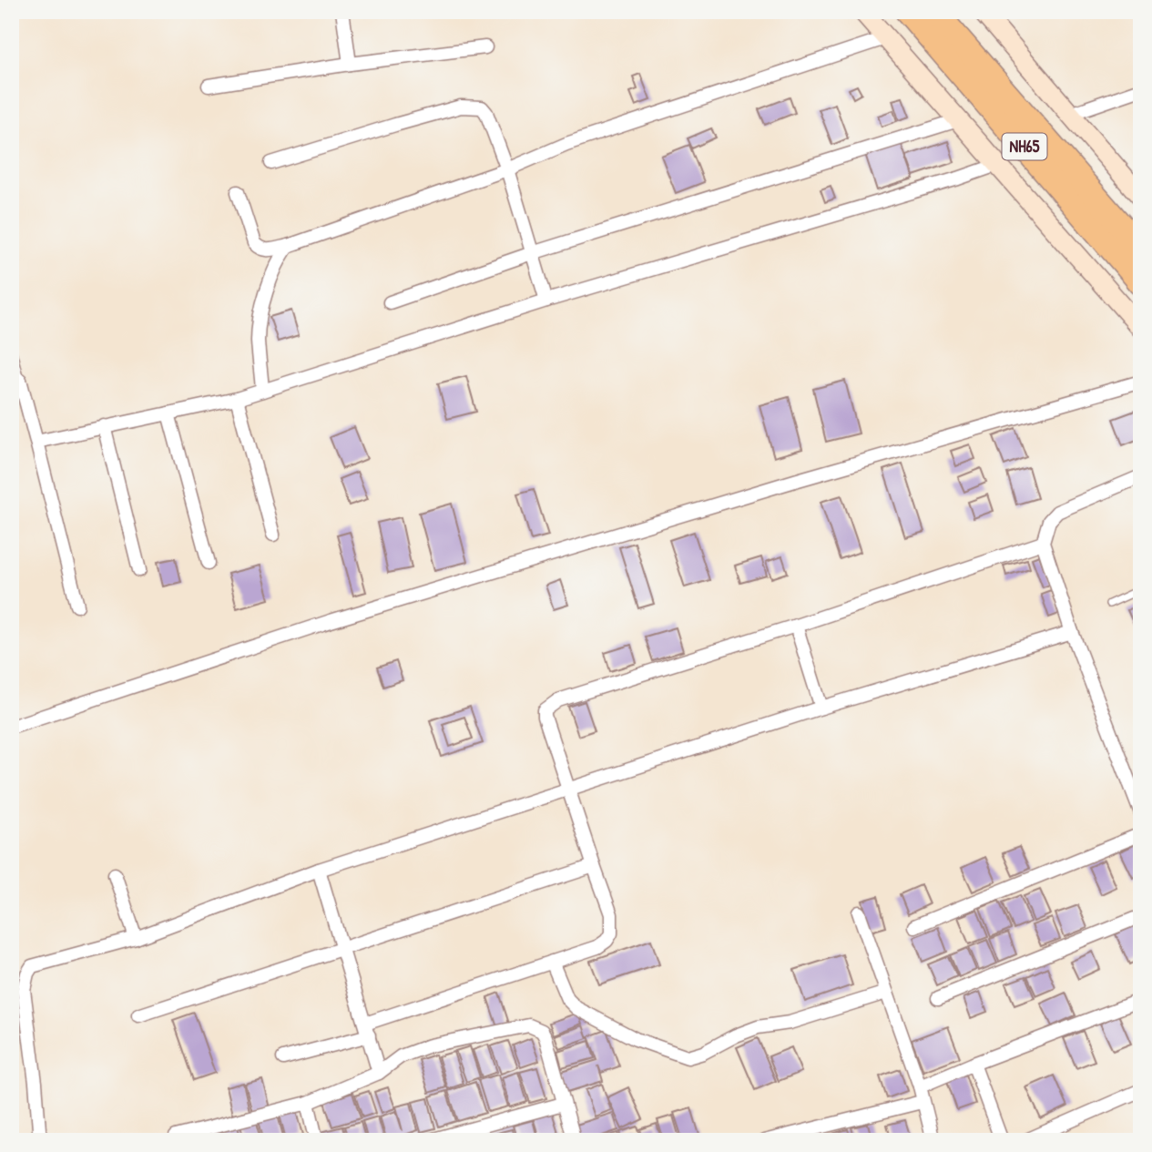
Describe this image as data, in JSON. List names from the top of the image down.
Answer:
{
  "streets": {
    "highway": ["NH65"]
  }
}
